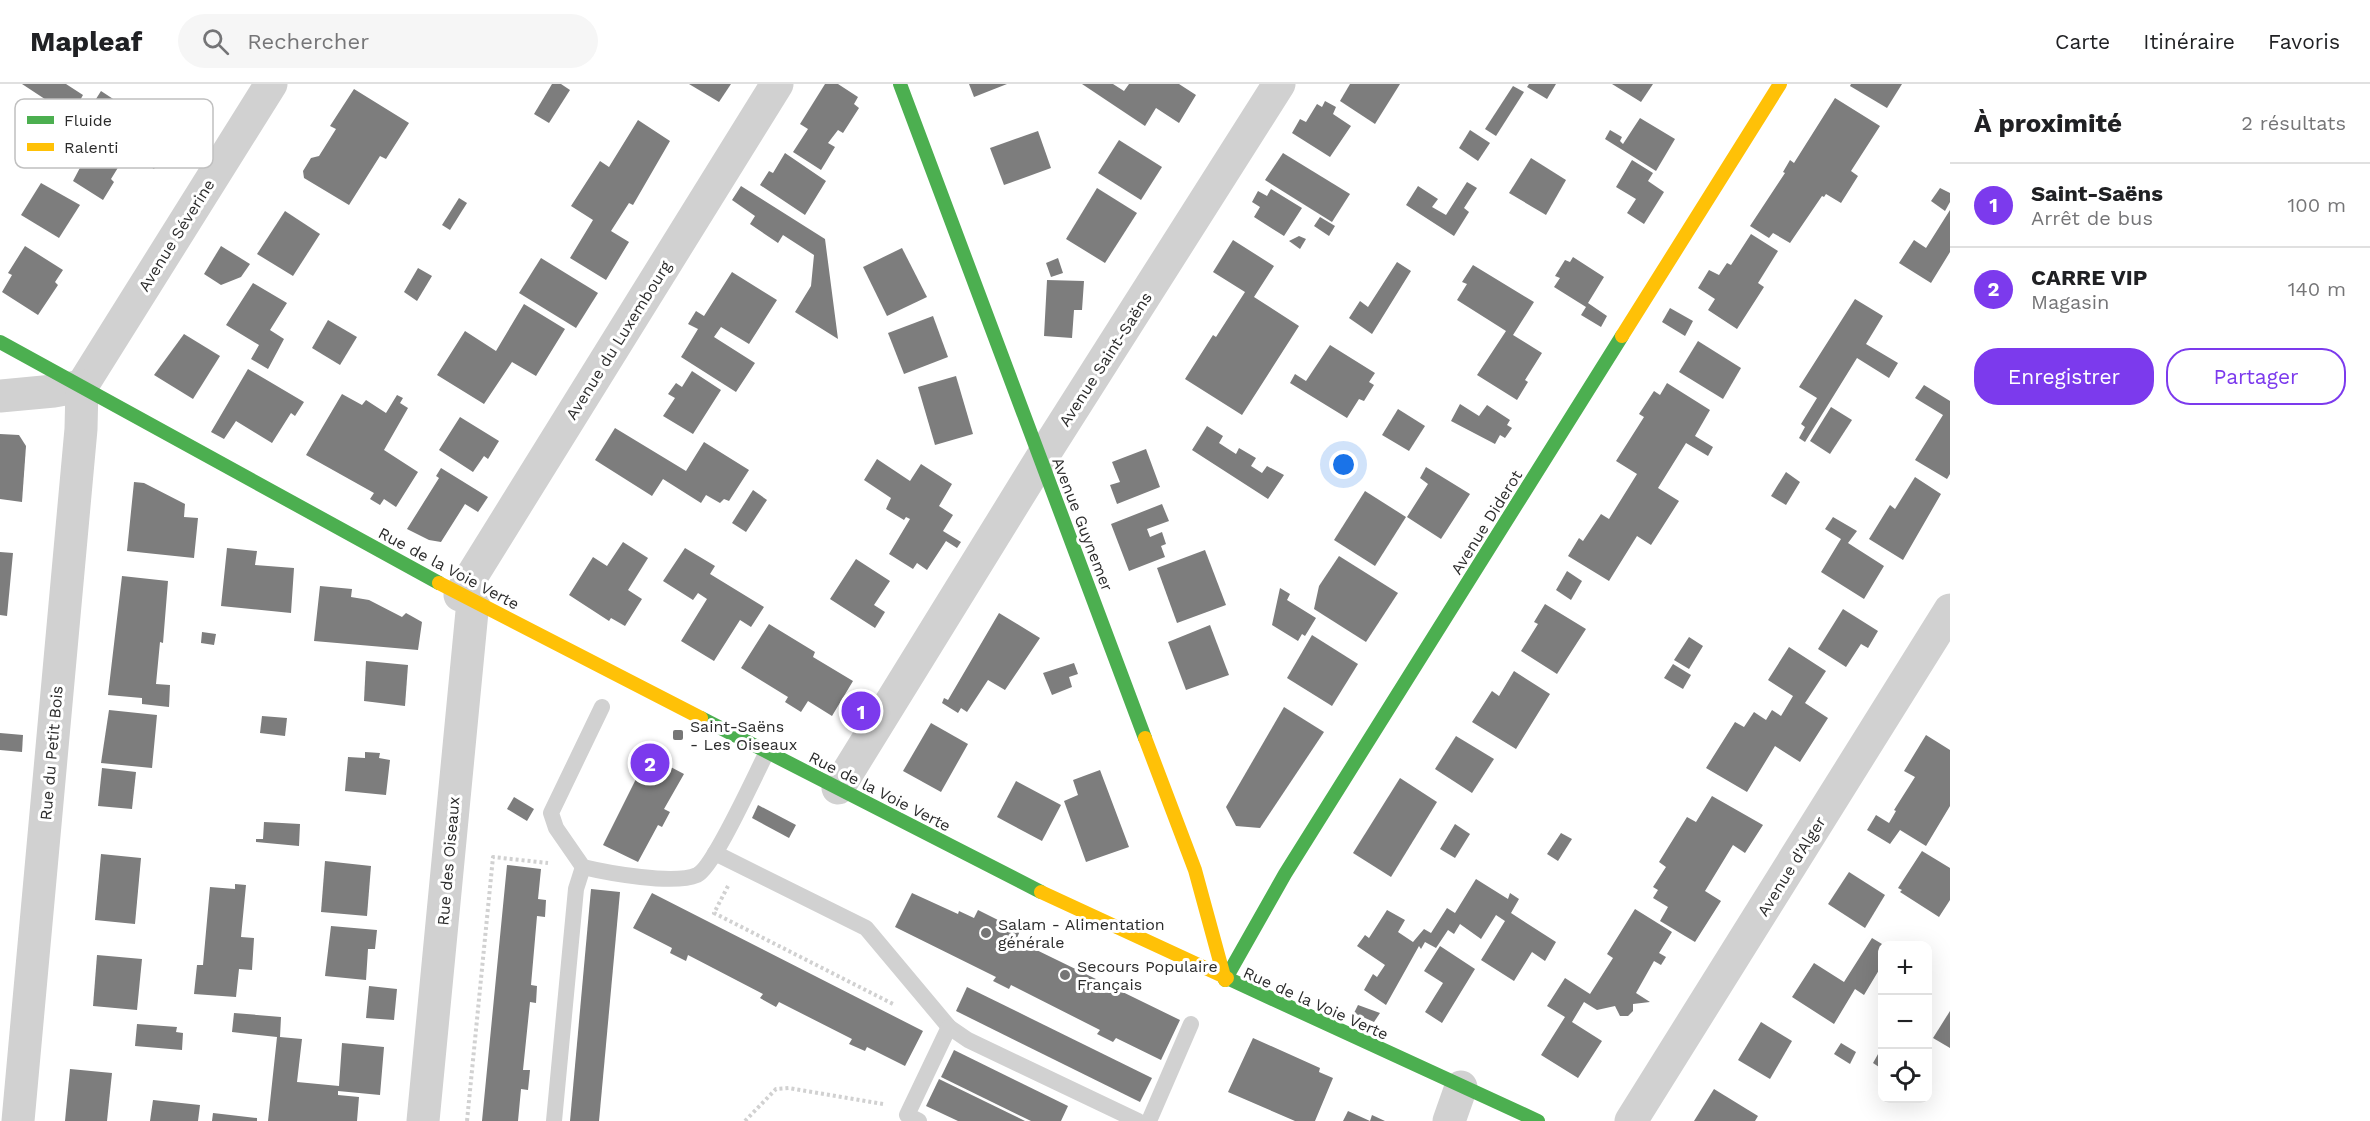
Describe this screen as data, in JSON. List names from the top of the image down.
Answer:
{
  "streets": {
    "street": [
      "Avenue Séverine",
      "Avenue du Luxembourg",
      "Avenue Saint-Saëns",
      "Avenue Diderot",
      "Avenue Guynemer",
      "Rue de la Voie Verte",
      "Rue du Petit Bois",
      "Rue des Oiseaux",
      "Avenue d'Alger"
    ]
  },
  "crossings": [
    ["Avenue Séverine", "Rue de la Voie Verte"],
    ["Avenue Séverine", "Rue du Petit Bois"],
    ["Avenue du Luxembourg", "Rue de la Voie Verte"],
    ["Avenue du Luxembourg", "Rue des Oiseaux"],
    ["Avenue Saint-Saëns", "Avenue Guynemer"],
    ["Avenue Saint-Saëns", "Rue de la Voie Verte"],
    ["Avenue Diderot", "Avenue Guynemer"],
    ["Avenue Diderot", "Rue de la Voie Verte"],
    ["Avenue Guynemer", "Rue de la Voie Verte"],
    ["Rue de la Voie Verte", "Rue du Petit Bois"],
    ["Rue de la Voie Verte", "Rue des Oiseaux"]
  ],
  "places": {
    "transit": ["Saint-Saëns - Les Oiseaux"],
    "other": ["Salam - Alimentation générale", "Secours Populaire Français"]
  },
  "legend": ["Fluide", "Ralenti"],
  "page": {
    "header": "Mapleaf",
    "search": "Rechercher",
    "nav": ["Carte", "Itinéraire", "Favoris"],
    "heading": ["À proximité", "2 résultats"],
    "list": [
      {
        "mark": "1",
        "name": "Saint-Saëns",
        "note": "Arrêt de bus",
        "value": "100 m"
      },
      {
        "mark": "2",
        "name": "CARRE VIP",
        "note": "Magasin",
        "value": "140 m"
      }
    ],
    "buttons": ["Enregistrer", "Partager"],
    "pins": ["1", "2"],
    "map_buttons": ["+", "−"]
  }
}
